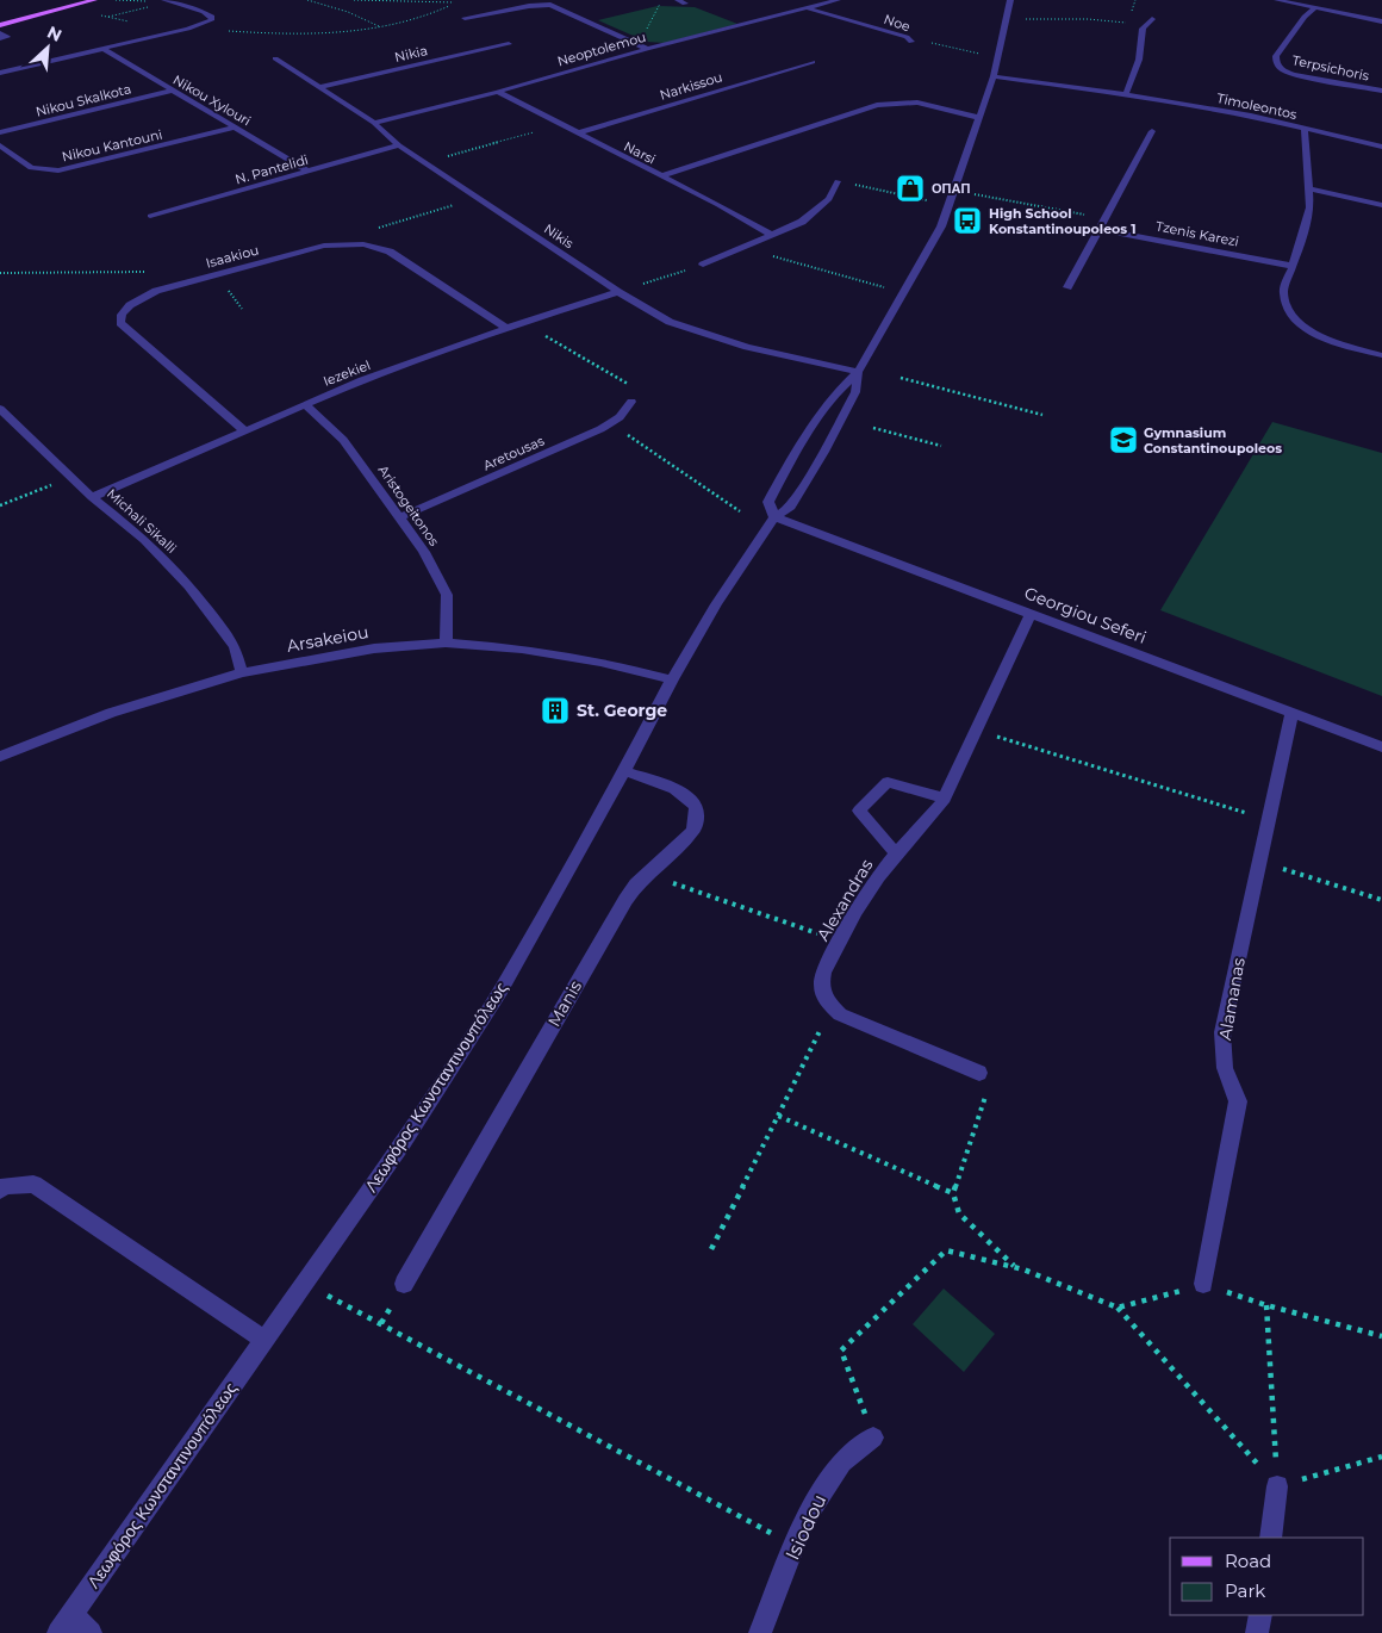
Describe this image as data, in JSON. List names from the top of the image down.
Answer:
{
  "streets": {
    "street": [
      "Noe",
      "Neoptolemou",
      "Nikia",
      "Terpsichoris",
      "Narkissou",
      "Nikou Skalkota",
      "Nikou Xylouri",
      "Timoleontos",
      "Nikou Kantouni",
      "Narsi",
      "N. Pantelidi",
      "Tzenis Karezi",
      "Nikis",
      "Isaakiou",
      "Iezekiel",
      "Aretousas",
      "Aristogeitonos",
      "Michali Sikalli",
      "Georgiou Seferi",
      "Arsakeiou",
      "Alexandras",
      "Alamanas",
      "Manis",
      "Λεωφόρος Κωνσταντινουπόλεως",
      "Isiodou"
    ]
  },
  "crossings": [
    ["Noe", "Neoptolemou"],
    ["Neoptolemou", "Narsi"],
    ["Neoptolemou", "Nikis"],
    ["Nikia", "Nikis"],
    ["Narkissou", "Narsi"],
    ["Nikou Skalkota", "Nikou Xylouri"],
    ["Nikou Xylouri", "Nikou Kantouni"],
    ["Nikou Xylouri", "N. Pantelidi"],
    ["Timoleontos", "Λεωφόρος Κωνσταντινουπόλεως"],
    ["N. Pantelidi", "Nikis"],
    ["Nikis", "Iezekiel"],
    ["Nikis", "Λεωφόρος Κωνσταντινουπόλεως"],
    ["Isaakiou", "Iezekiel"],
    ["Iezekiel", "Aristogeitonos"],
    ["Iezekiel", "Michali Sikalli"],
    ["Aretousas", "Aristogeitonos"],
    ["Aristogeitonos", "Arsakeiou"],
    ["Michali Sikalli", "Arsakeiou"],
    ["Georgiou Seferi", "Alexandras"],
    ["Georgiou Seferi", "Alamanas"],
    ["Georgiou Seferi", "Λεωφόρος Κωνσταντινουπόλεως"],
    ["Arsakeiou", "Λεωφόρος Κωνσταντινουπόλεως"],
    ["Manis", "Λεωφόρος Κωνσταντινουπόλεως"]
  ],
  "places": {
    "shop": ["ΟΠΑΠ"],
    "bus stop": ["High School Konstantinoupoleos 1"],
    "school or university": ["Gymnasium Constantinoupoleos"],
    "building": ["St. George"]
  },
  "legend": ["Road", "Park"],
  "north": "top right"
}
